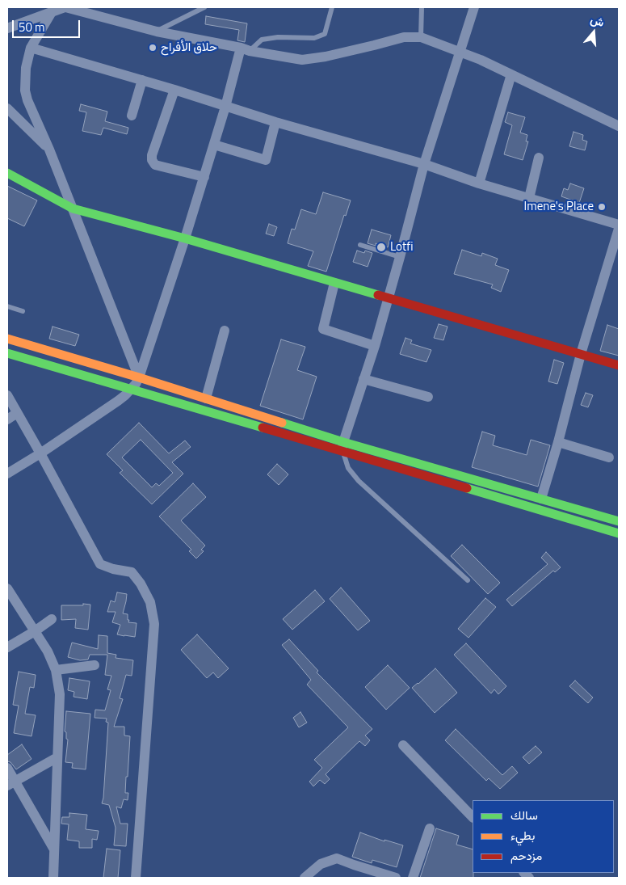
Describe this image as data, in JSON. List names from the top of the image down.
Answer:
{
  "places": ["حلاق الأفراح", "Imene's Place", "Lotfi"],
  "legend": ["سالك", "بطيء", "مزدحم"],
  "scale_bar": "50 m",
  "north": "top"
}
